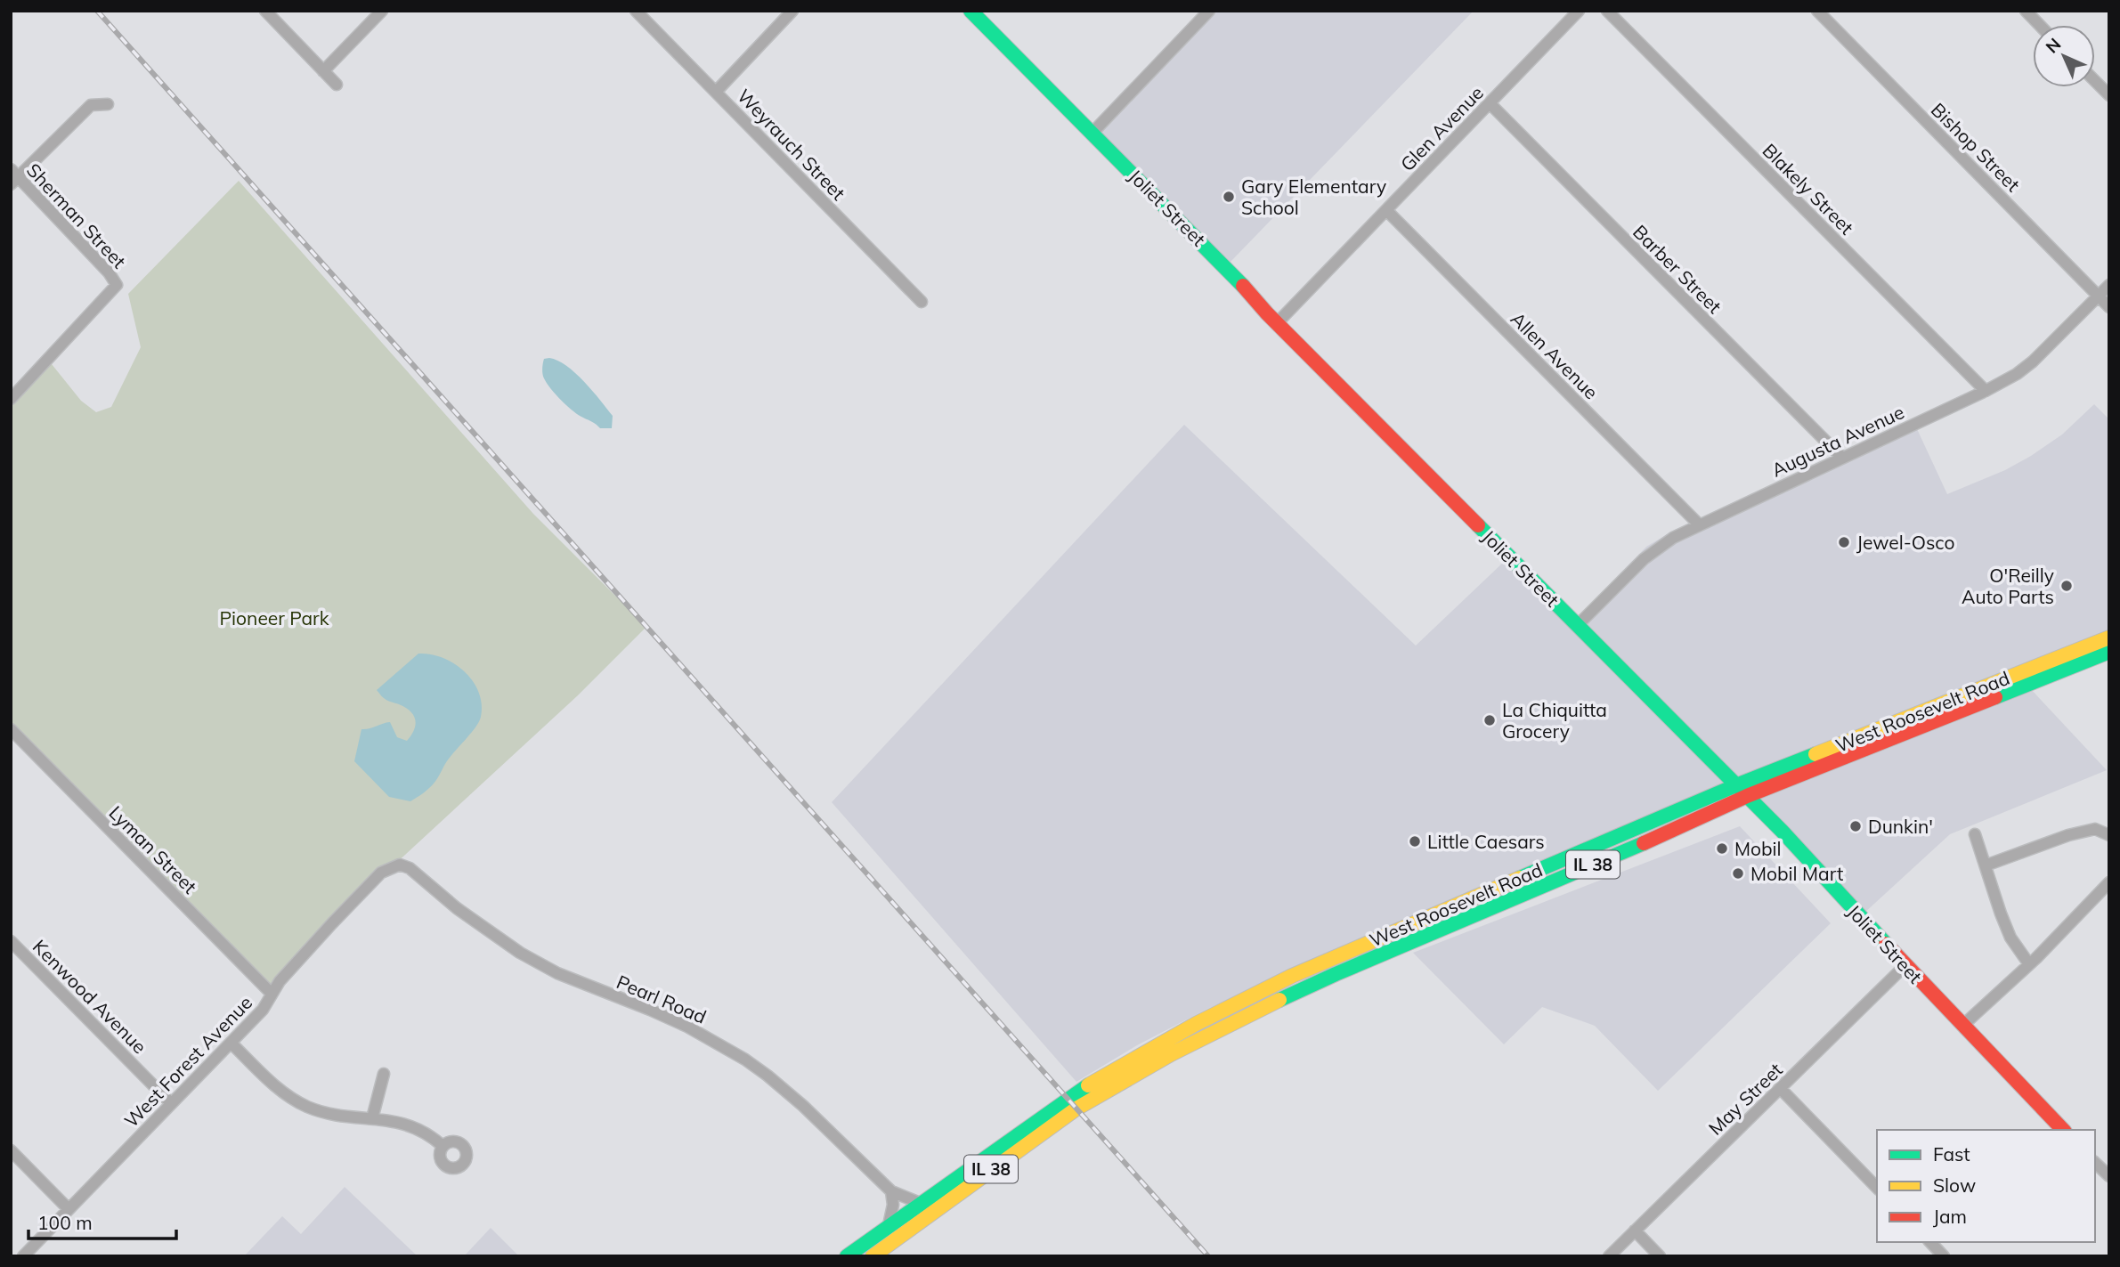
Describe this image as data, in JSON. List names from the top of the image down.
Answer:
{
  "streets": {
    "main road": ["Joliet Street", "West Roosevelt Road", "IL 38"],
    "street": [
      "Glen Avenue",
      "Weyrauch Street",
      "Bishop Street",
      "Blakely Street",
      "Sherman Street",
      "Barber Street",
      "Allen Avenue",
      "Augusta Avenue",
      "Lyman Street",
      "Kenwood Avenue",
      "Pearl Road",
      "West Forest Avenue",
      "May Street"
    ]
  },
  "crossings": [
    ["Glen Avenue", "Joliet Street"],
    ["Glen Avenue", "Barber Street"],
    ["Glen Avenue", "Allen Avenue"],
    ["Bishop Street", "Augusta Avenue"],
    ["Blakely Street", "Augusta Avenue"],
    ["Joliet Street", "Augusta Avenue"],
    ["Joliet Street", "West Roosevelt Road"],
    ["Joliet Street", "May Street"],
    ["Barber Street", "Augusta Avenue"],
    ["Allen Avenue", "Augusta Avenue"],
    ["West Roosevelt Road", "Pearl Road"],
    ["Lyman Street", "West Forest Avenue"],
    ["Kenwood Avenue", "West Forest Avenue"],
    ["Pearl Road", "West Forest Avenue"]
  ],
  "parks": ["Pioneer Park"],
  "places": [
    "Gary Elementary School",
    "Jewel-Osco",
    "O'Reilly Auto Parts",
    "La Chiquitta Grocery",
    "Dunkin'",
    "Little Caesars",
    "Mobil",
    "Mobil Mart"
  ],
  "legend": ["Fast", "Slow", "Jam"],
  "scale_bar": "100 m",
  "north": "top left"
}
